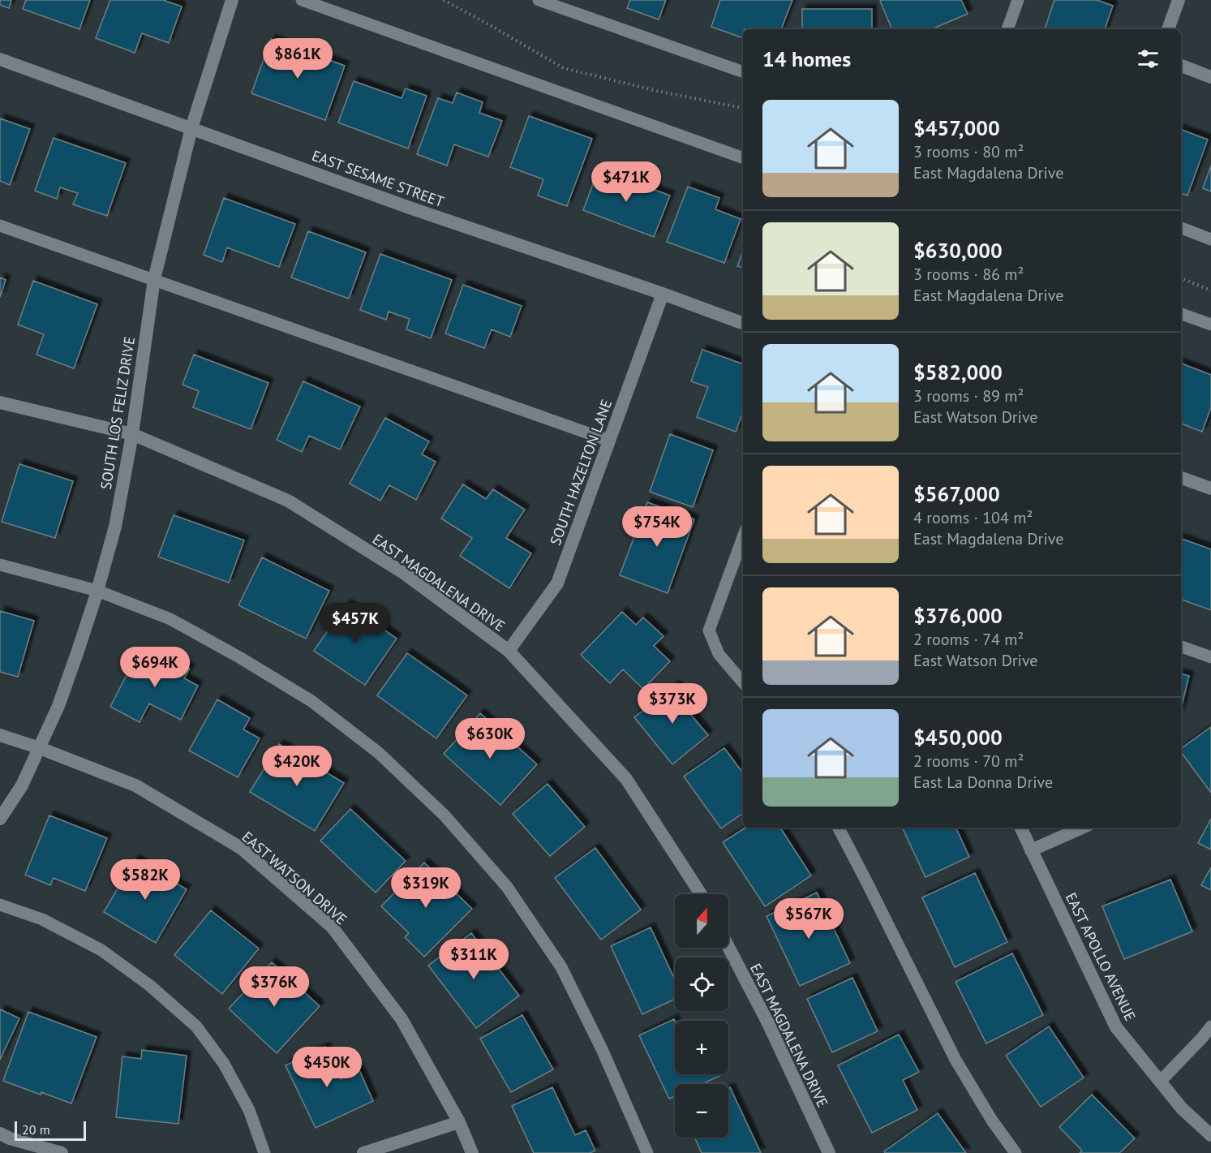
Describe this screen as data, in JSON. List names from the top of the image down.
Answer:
{
  "streets": {
    "street": [
      "EAST SESAME STREET",
      "SOUTH LOS FELIZ DRIVE",
      "SOUTH HAZELTON LANE",
      "EAST MAGDALENA DRIVE",
      "EAST WATSON DRIVE",
      "EAST APOLLO AVENUE"
    ]
  },
  "crossings": [
    ["EAST SESAME STREET", "SOUTH LOS FELIZ DRIVE"],
    ["EAST SESAME STREET", "SOUTH HAZELTON LANE"],
    ["SOUTH LOS FELIZ DRIVE", "EAST MAGDALENA DRIVE"],
    ["SOUTH LOS FELIZ DRIVE", "EAST WATSON DRIVE"],
    ["SOUTH HAZELTON LANE", "EAST MAGDALENA DRIVE"]
  ],
  "scale_bar": "20 m",
  "north": "top",
  "page": {
    "heading": "14 homes",
    "price": [
      "$861K",
      "$471K",
      "$754K",
      "$457K",
      "$694K",
      "$373K",
      "$630K",
      "$420K",
      "$582K",
      "$319K",
      "$567K",
      "$311K",
      "$376K",
      "$450K"
    ],
    "list": [
      {
        "name": "$457,000",
        "note": "3 rooms · 80 m² · East Magdalena Drive"
      },
      {
        "name": "$630,000",
        "note": "3 rooms · 86 m² · East Magdalena Drive"
      },
      {
        "name": "$582,000",
        "note": "3 rooms · 89 m² · East Watson Drive"
      },
      {
        "name": "$567,000",
        "note": "4 rooms · 104 m² · East Magdalena Drive"
      },
      {
        "name": "$376,000",
        "note": "2 rooms · 74 m² · East Watson Drive"
      },
      {
        "name": "$450,000",
        "note": "2 rooms · 70 m² · East La Donna Drive"
      }
    ],
    "map_buttons": ["+", "−"],
    "scale": "20 m"
  }
}
